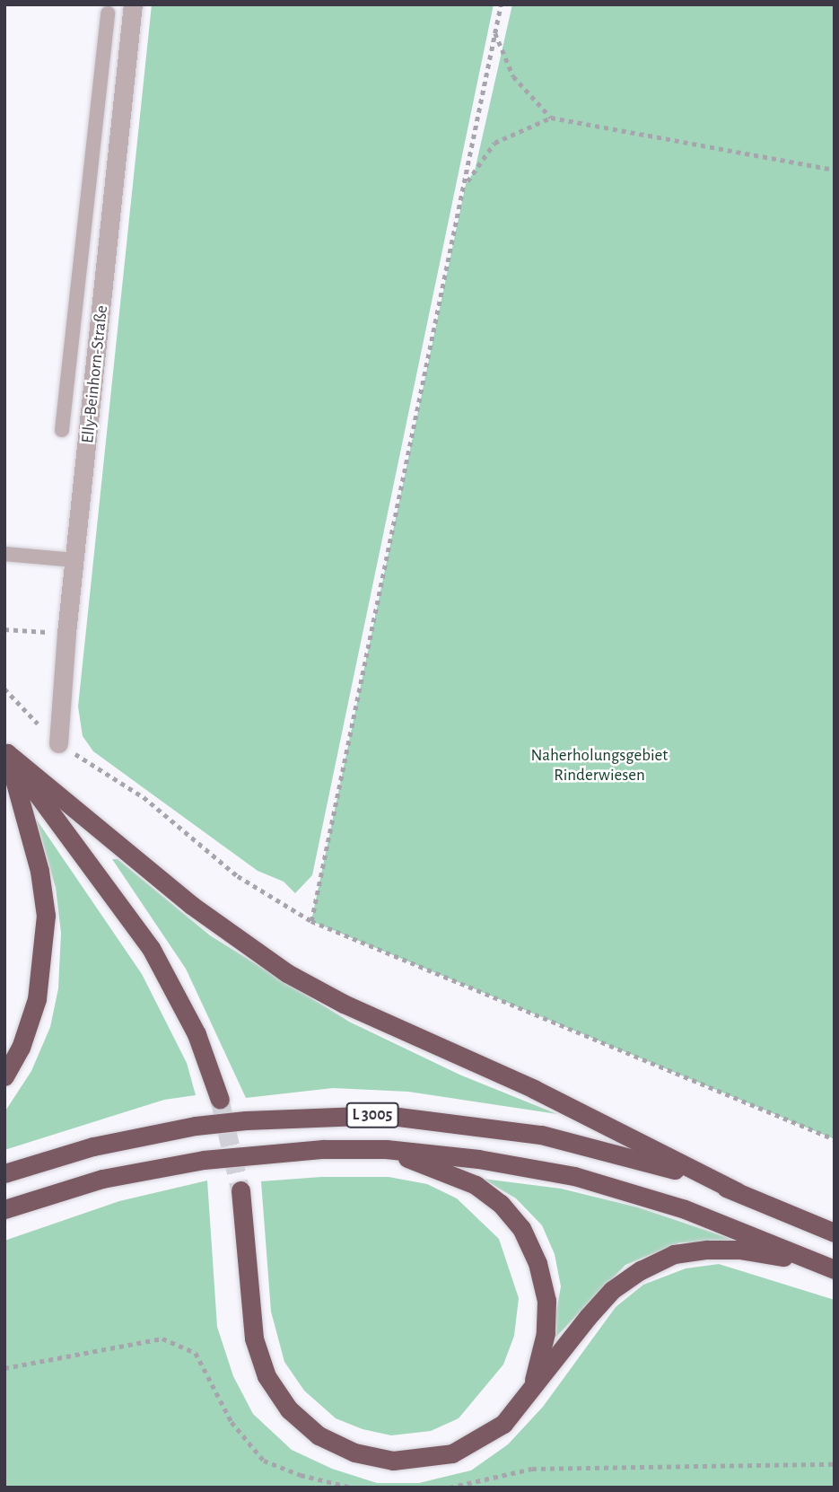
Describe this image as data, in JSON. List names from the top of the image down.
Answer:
{
  "streets": {
    "highway": ["L 3005"],
    "street": ["Elly-Beinhorn-Straße"]
  },
  "parks": ["Naherholungsgebiet Rinderwiesen"]
}
